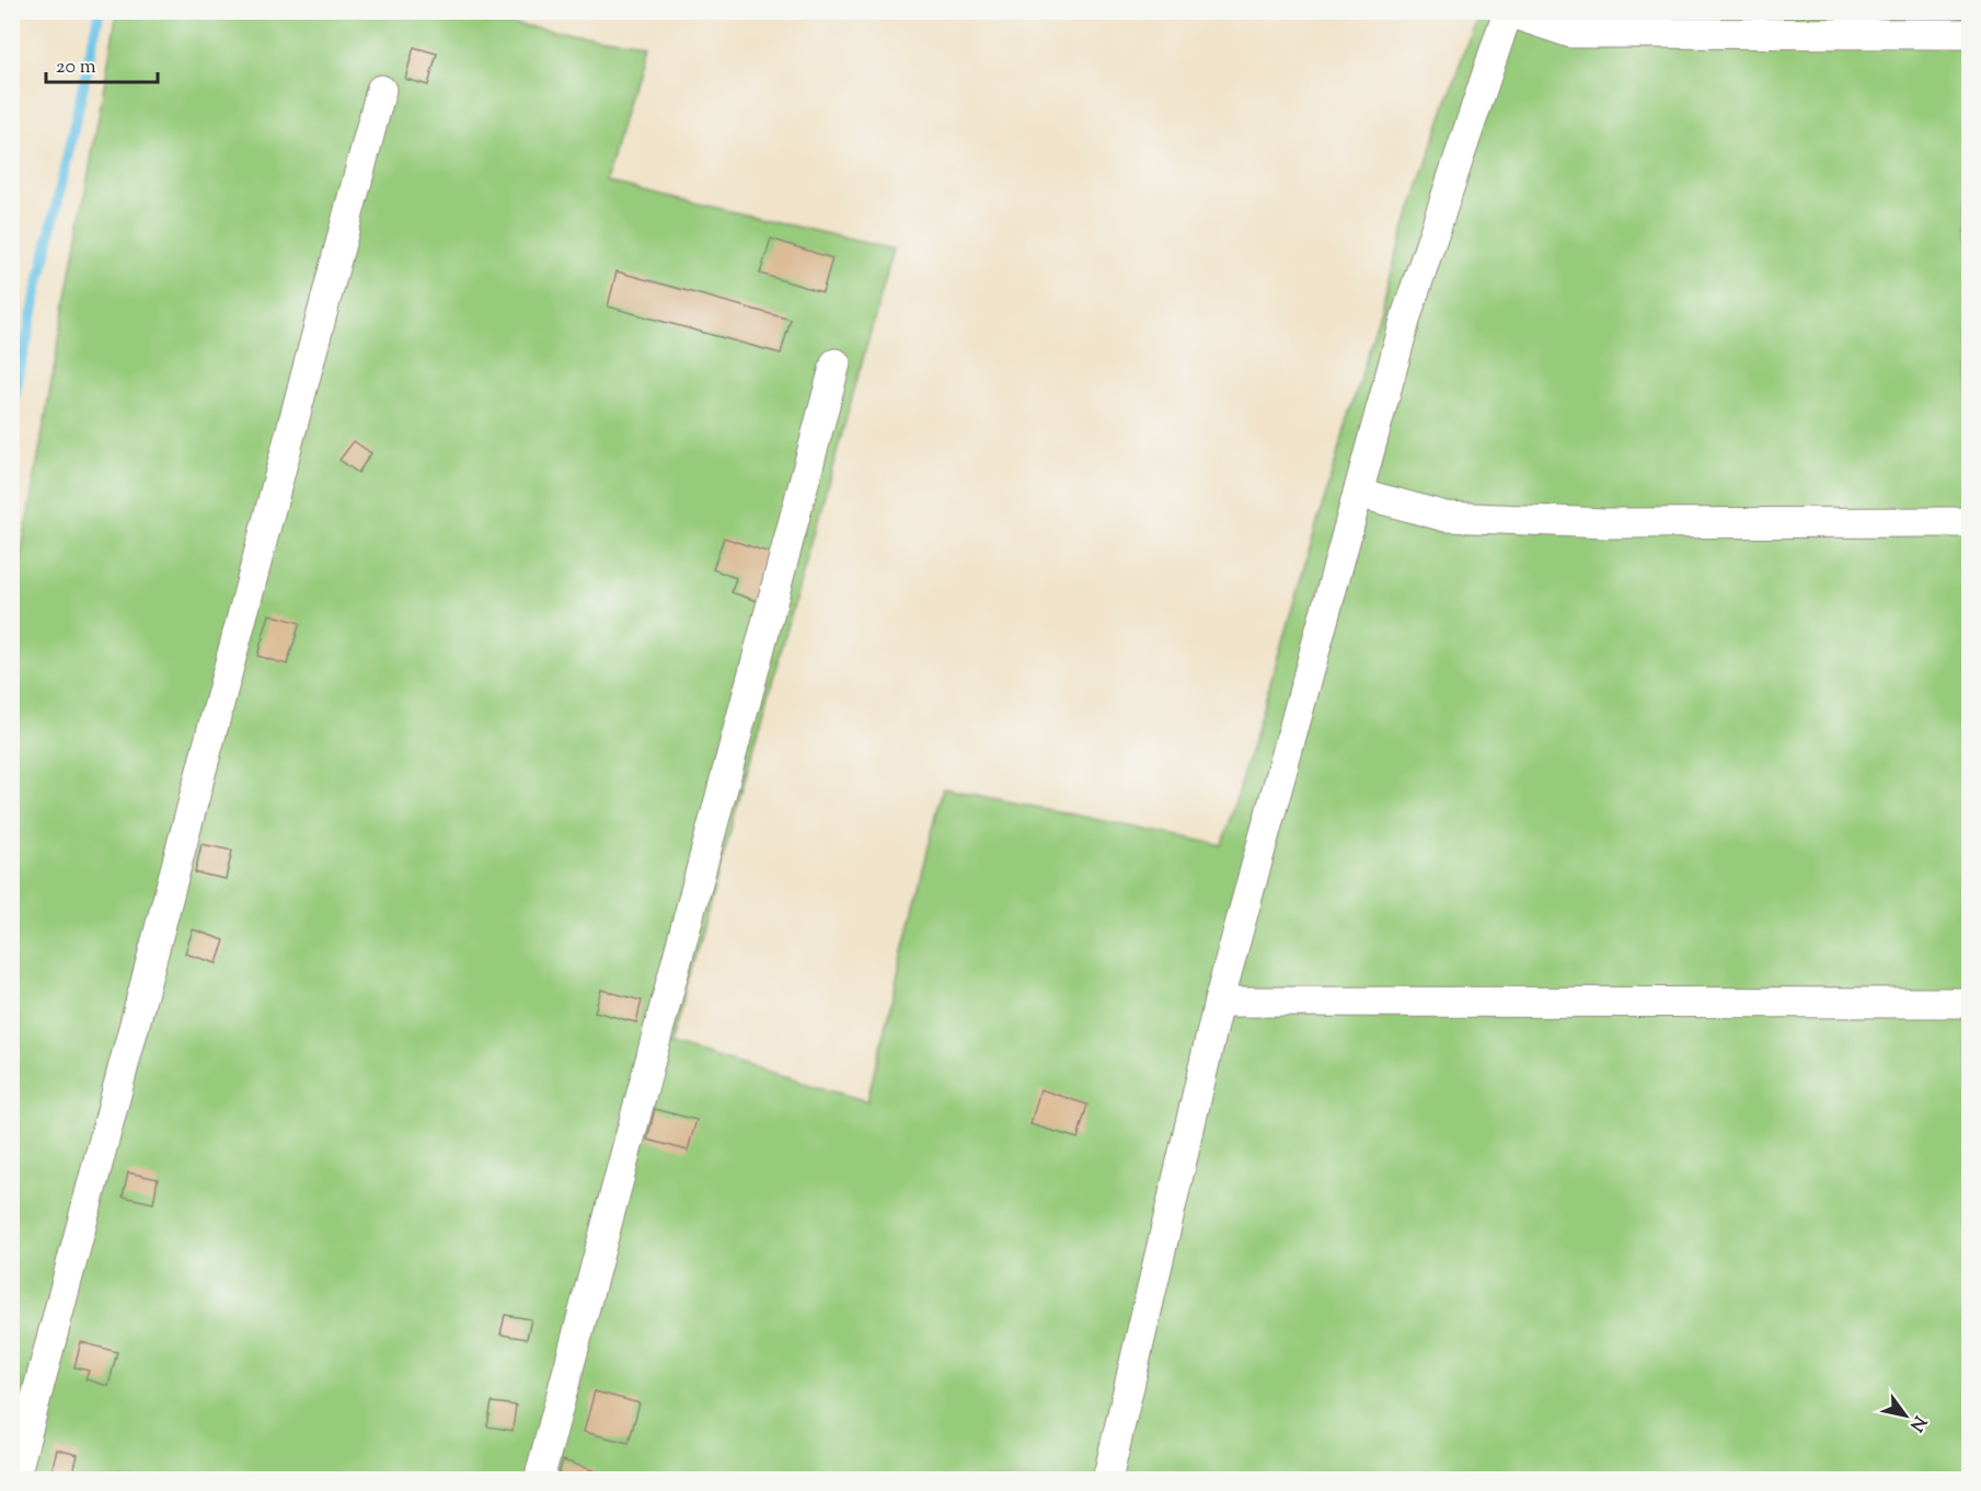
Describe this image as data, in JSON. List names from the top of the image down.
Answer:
{
  "scale_bar": "20 m",
  "north": "bottom right"
}
